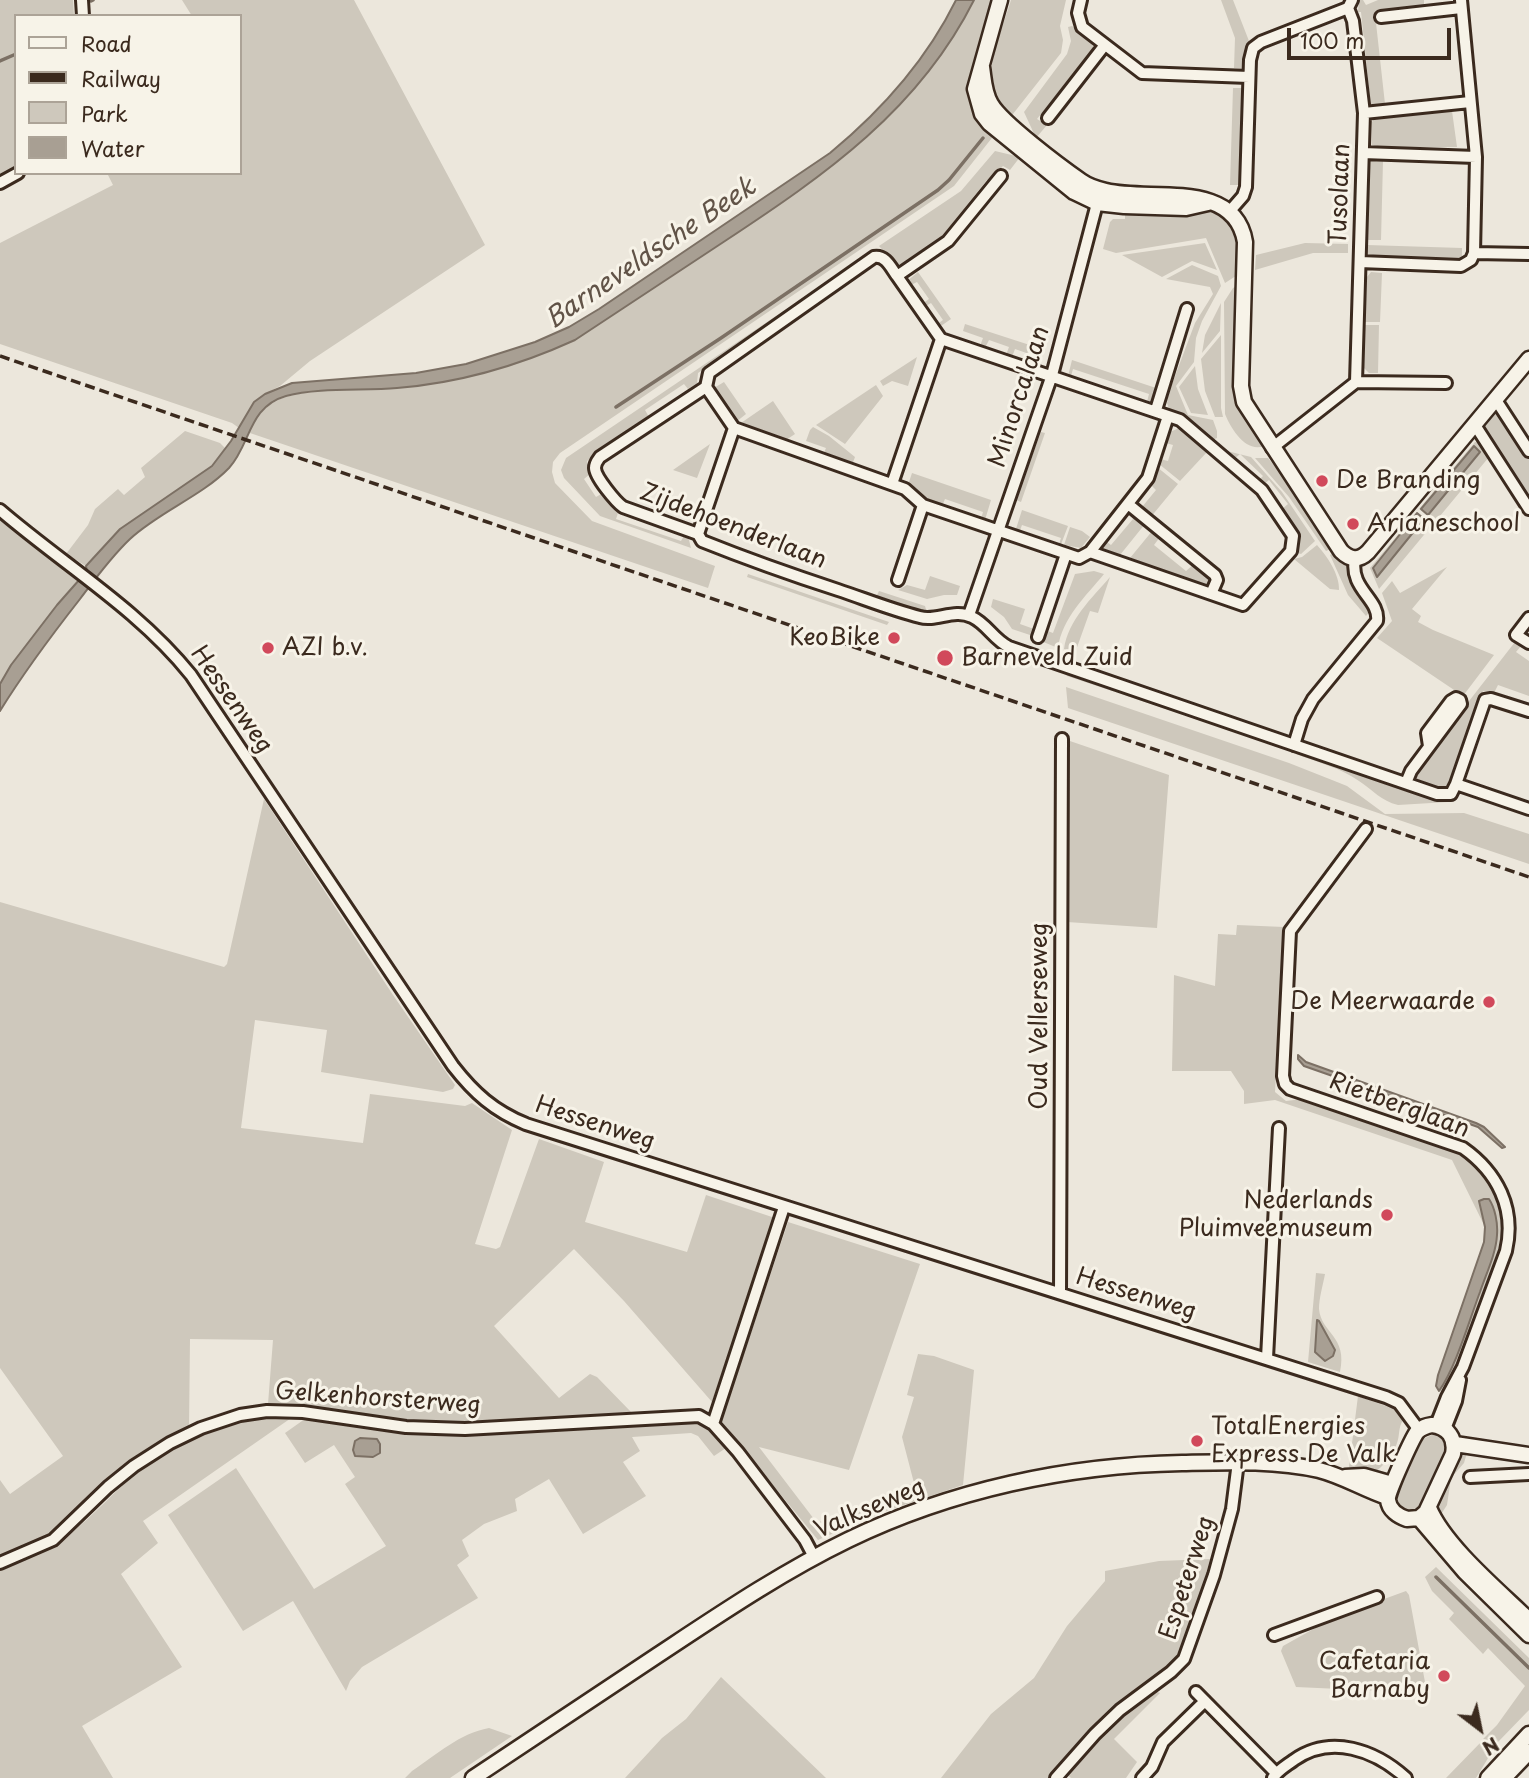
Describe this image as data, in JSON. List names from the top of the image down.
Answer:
{
  "streets": {
    "main road": ["Valkseweg"],
    "street": [
      "Tusolaan",
      "Minorcalaan",
      "Zijdehoenderlaan",
      "Hessenweg",
      "Oud Vellerseweg",
      "Rietberglaan",
      "Gelkenhorsterweg",
      "Espeterweg"
    ]
  },
  "crossings": [
    ["Minorcalaan", "Zijdehoenderlaan"],
    ["Hessenweg", "Oud Vellerseweg"],
    ["Valkseweg", "Espeterweg"]
  ],
  "water": ["Barneveldsche Beek"],
  "places": [
    "De Branding",
    "Arianeschool",
    "KeoBike",
    "AZI b.v.",
    "Barneveld Zuid",
    "De Meerwaarde",
    "Nederlands Pluimveemuseum",
    "TotalEnergies Express De Valk",
    "Cafetaria Barnaby"
  ],
  "legend": [
    "Road",
    "Railway",
    "Park",
    "Water"
  ],
  "scale_bar": "100 m",
  "north": "bottom right"
}
